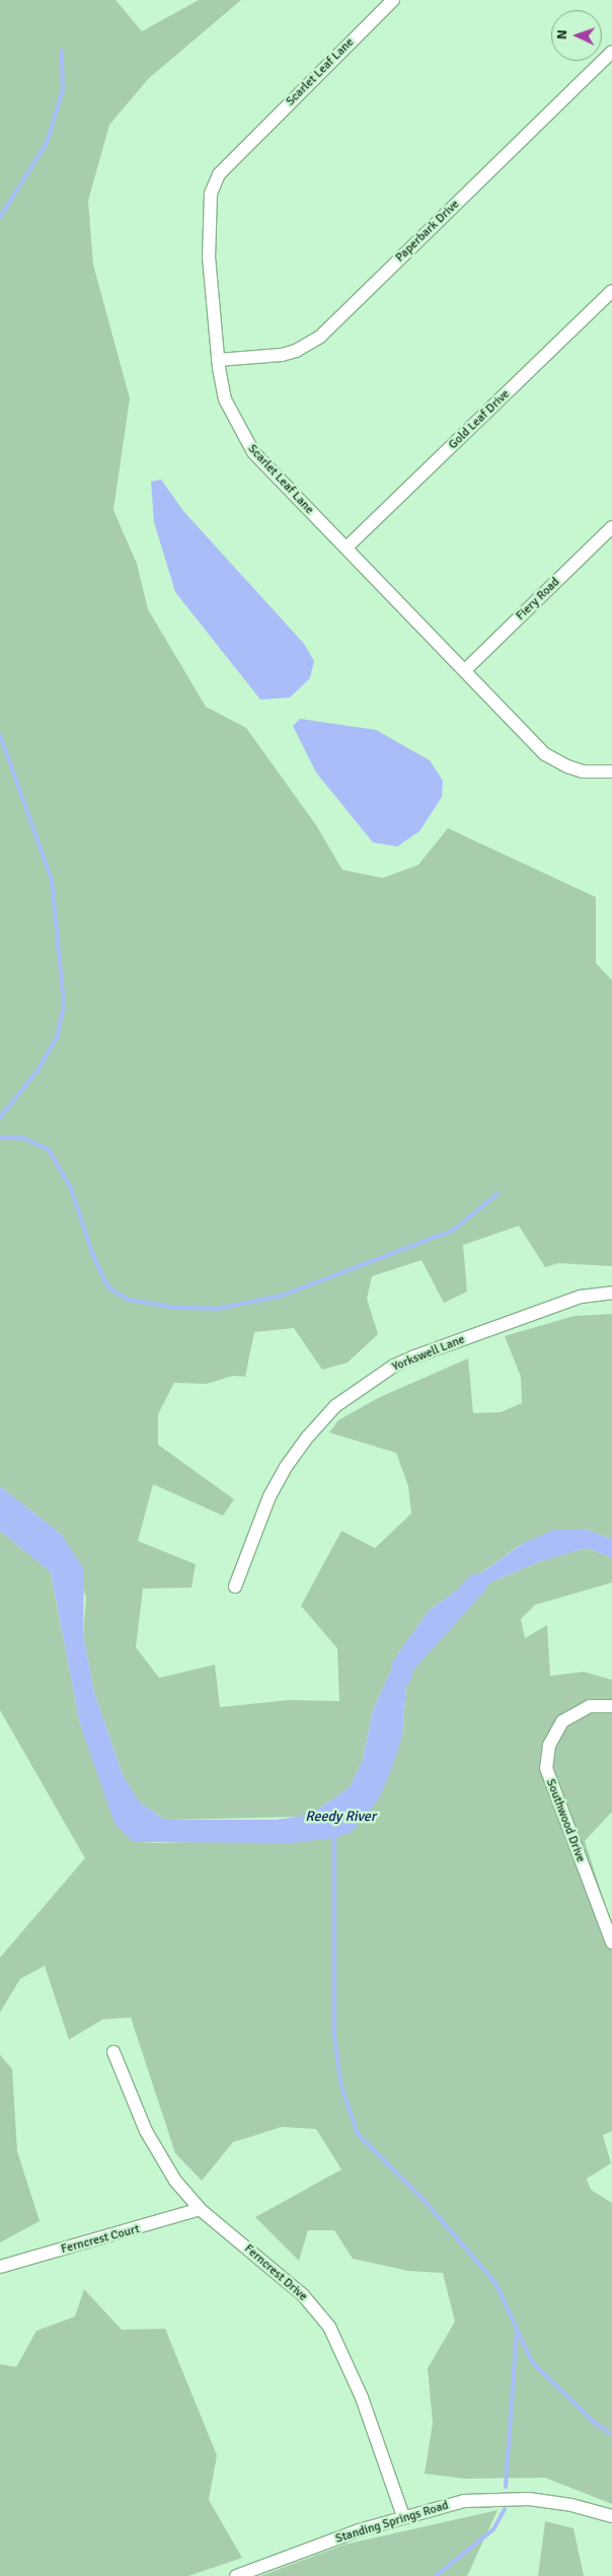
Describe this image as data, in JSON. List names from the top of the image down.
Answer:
{
  "streets": {
    "street": [
      "Scarlet Leaf Lane",
      "Paperbark Drive",
      "Gold Leaf Drive",
      "Fiery Road",
      "Yorkswell Lane",
      "Southwood Drive",
      "Ferncrest Court",
      "Ferncrest Drive",
      "Standing Springs Road"
    ]
  },
  "crossings": [
    ["Scarlet Leaf Lane", "Paperbark Drive"],
    ["Scarlet Leaf Lane", "Gold Leaf Drive"],
    ["Scarlet Leaf Lane", "Fiery Road"],
    ["Ferncrest Court", "Ferncrest Drive"],
    ["Ferncrest Drive", "Standing Springs Road"]
  ],
  "water": ["Reedy River"],
  "north": "left"
}
